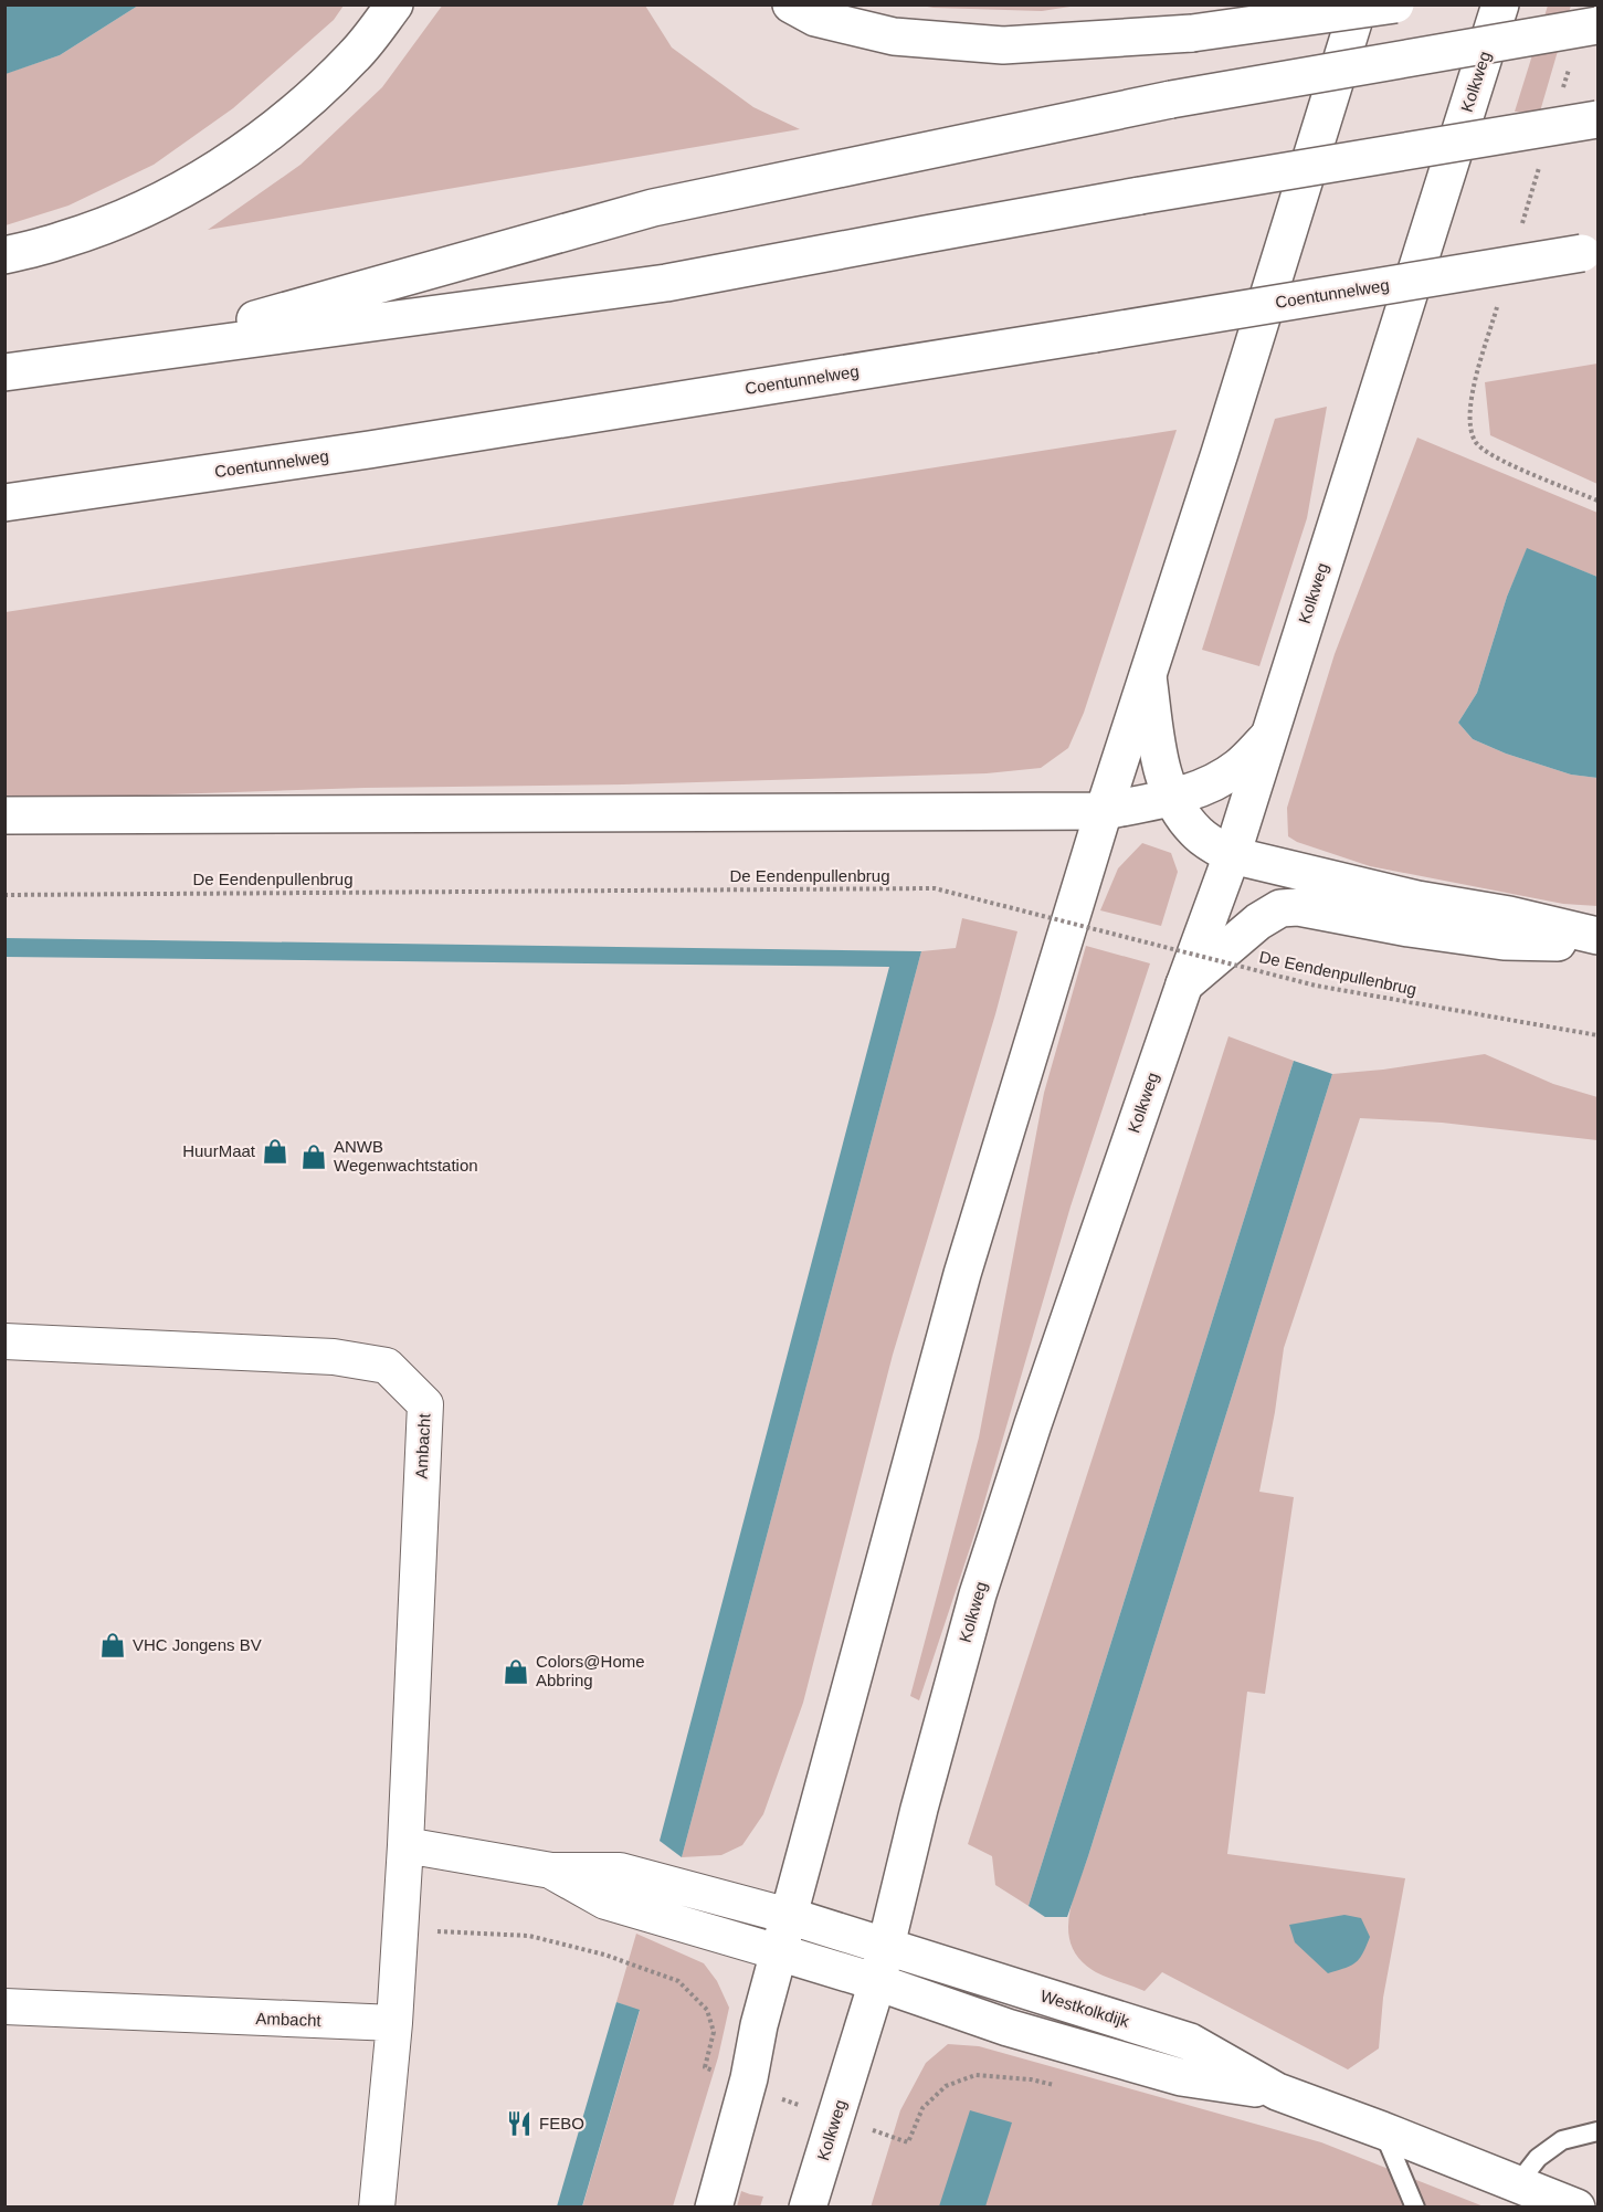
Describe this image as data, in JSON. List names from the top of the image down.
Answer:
{
  "streets": {
    "main road": ["Kolkweg", "Coentunnelweg", "Westkolkdijk"],
    "street": ["Ambacht"],
    "path": ["De Eendenpullenbrug"]
  },
  "crossings": [
    ["Kolkweg", "Westkolkdijk"]
  ],
  "places": {
    "shop": [
      "HuurMaat",
      "ANWB Wegenwachtstation",
      "VHC Jongens BV",
      "Colors@Home Abbring"
    ],
    "restaurant": ["FEBO"]
  }
}
